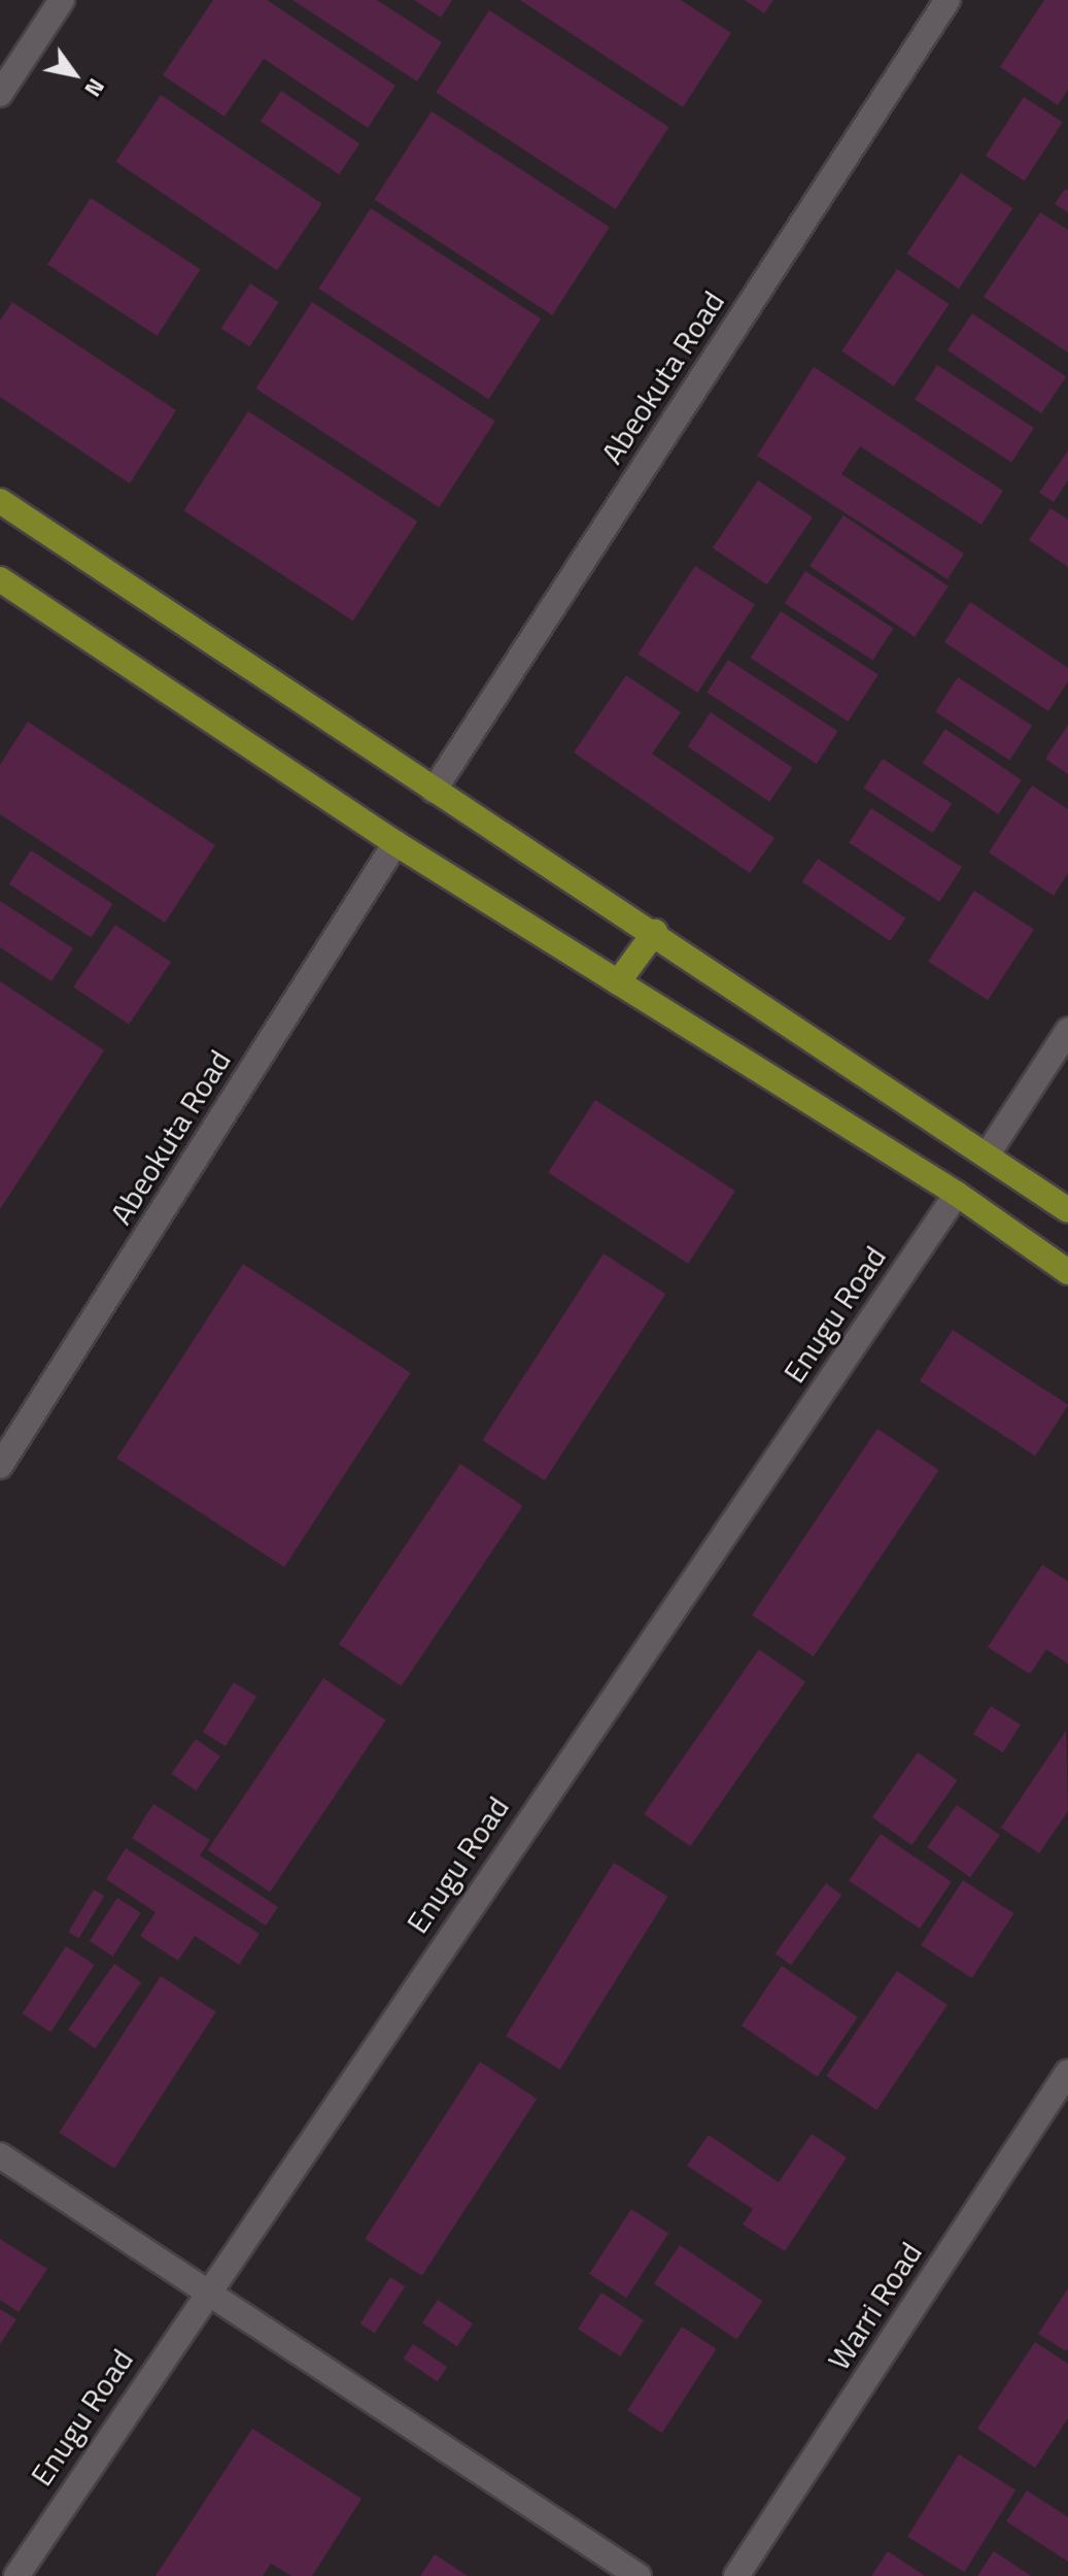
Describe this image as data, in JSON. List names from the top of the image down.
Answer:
{
  "streets": {
    "street": ["Abeokuta Road", "Enugu Road", "Warri Road"]
  },
  "north": "bottom right"
}
